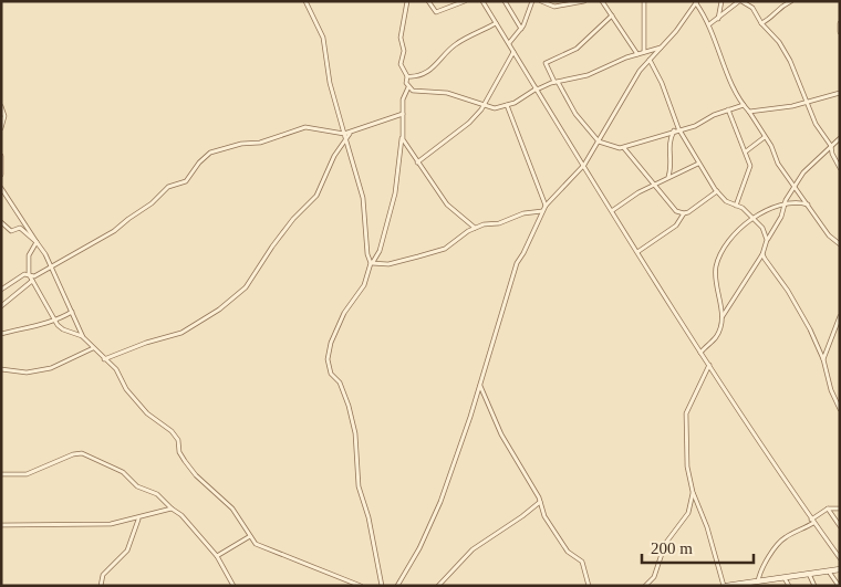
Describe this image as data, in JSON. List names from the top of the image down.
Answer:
{
  "scale_bar": "200 m"
}
